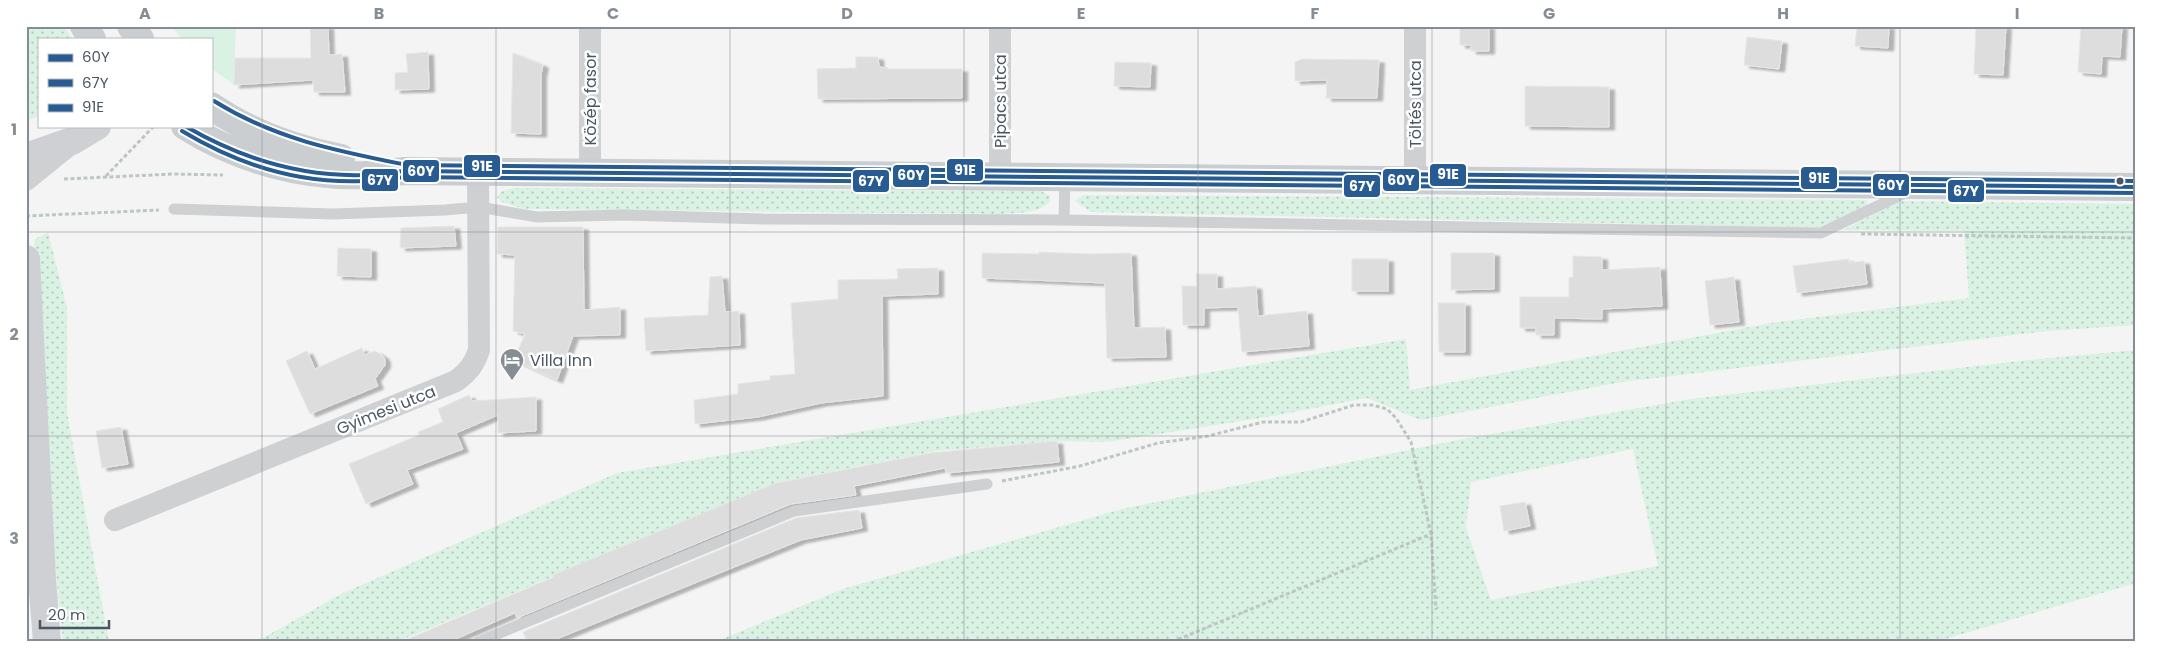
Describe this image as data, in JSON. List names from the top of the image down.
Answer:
{
  "streets": {
    "street": [
      "Közép fasor",
      "Pipacs utca",
      "Töltés utca",
      "Gyimesi utca"
    ]
  },
  "places": {
    "hotel": ["Villa Inn"]
  },
  "lines": ["transit line 91E", "transit line 60Y", "transit line 67Y"],
  "legend": ["60Y", "67Y", "91E"],
  "scale_bar": "20 m",
  "grid": {
    "columns": [
      "A",
      "B",
      "C",
      "D",
      "E",
      "F",
      "G",
      "H",
      "I"
    ],
    "rows": ["1", "2", "3"]
  }
}
